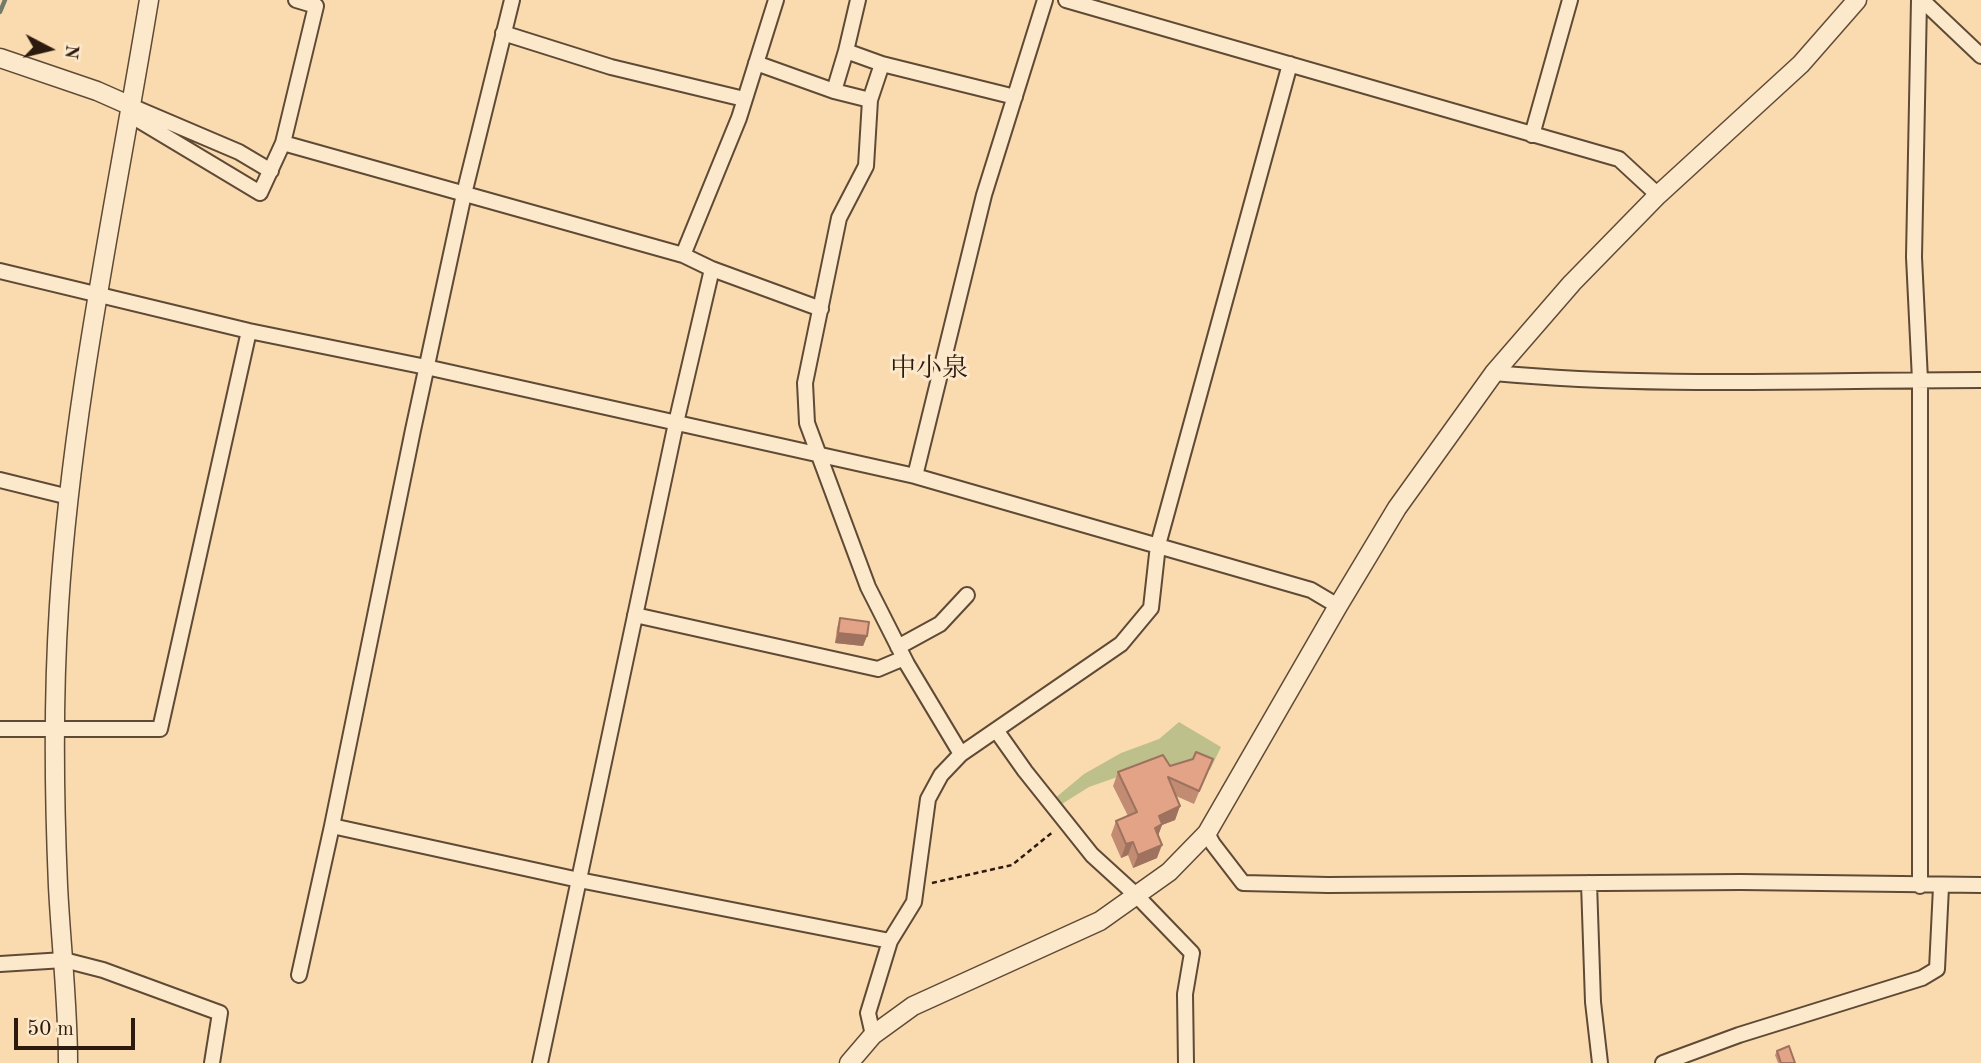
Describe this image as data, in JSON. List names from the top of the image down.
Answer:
{
  "districts": ["中小泉"],
  "scale_bar": "50 m",
  "north": "right"
}
